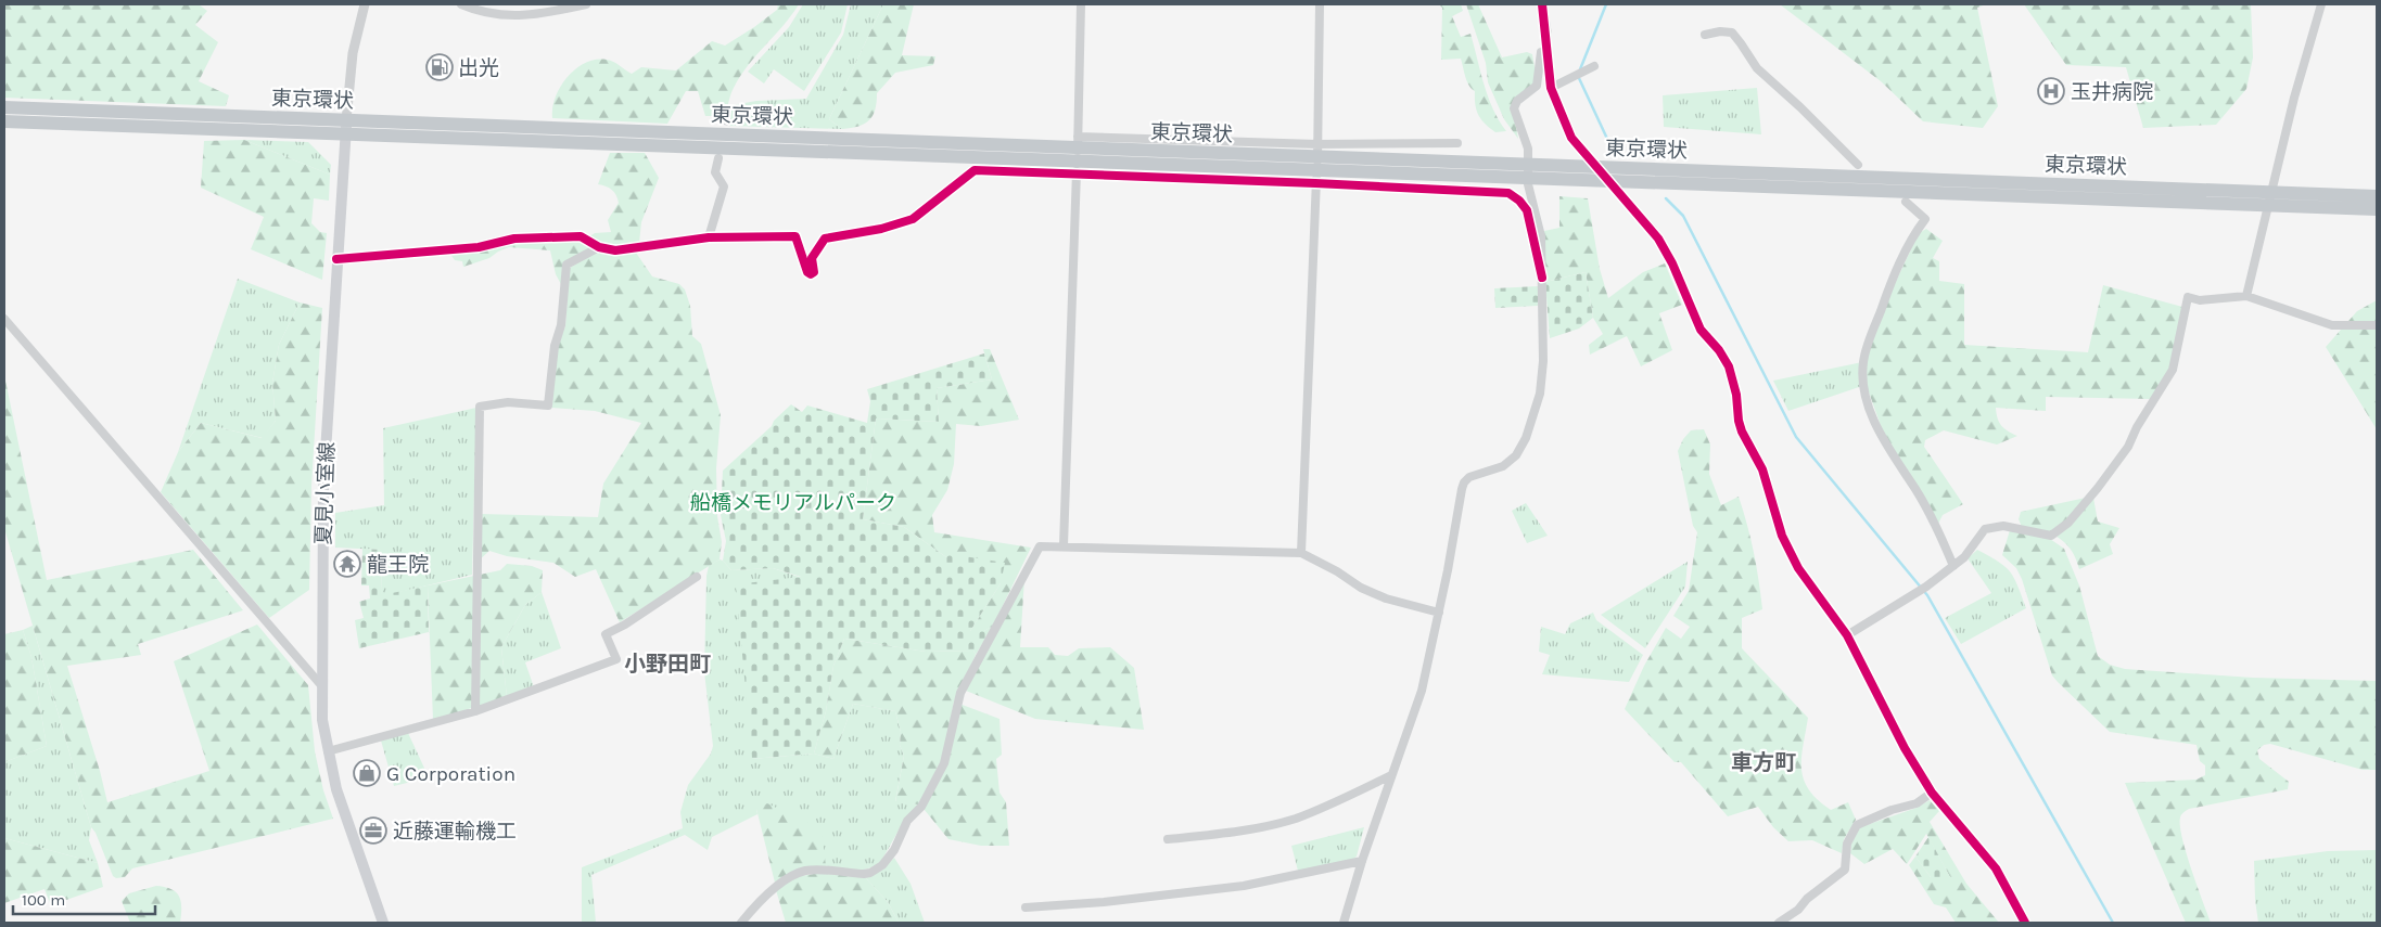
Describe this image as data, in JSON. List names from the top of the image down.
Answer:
{
  "streets": {
    "highway": ["東京環状"],
    "main road": ["夏見小室線"]
  },
  "crossings": [
    ["東京環状", "夏見小室線"]
  ],
  "districts": ["小野田町", "車方町"],
  "parks": ["船橋メモリアルパーク"],
  "places": {
    "fuel station": ["出光"],
    "hospital": ["玉井病院"],
    "temple": ["龍王院"],
    "shop": ["G Corporation"],
    "office": ["近藤運輸機工"]
  },
  "scale_bar": "100 m"
}
